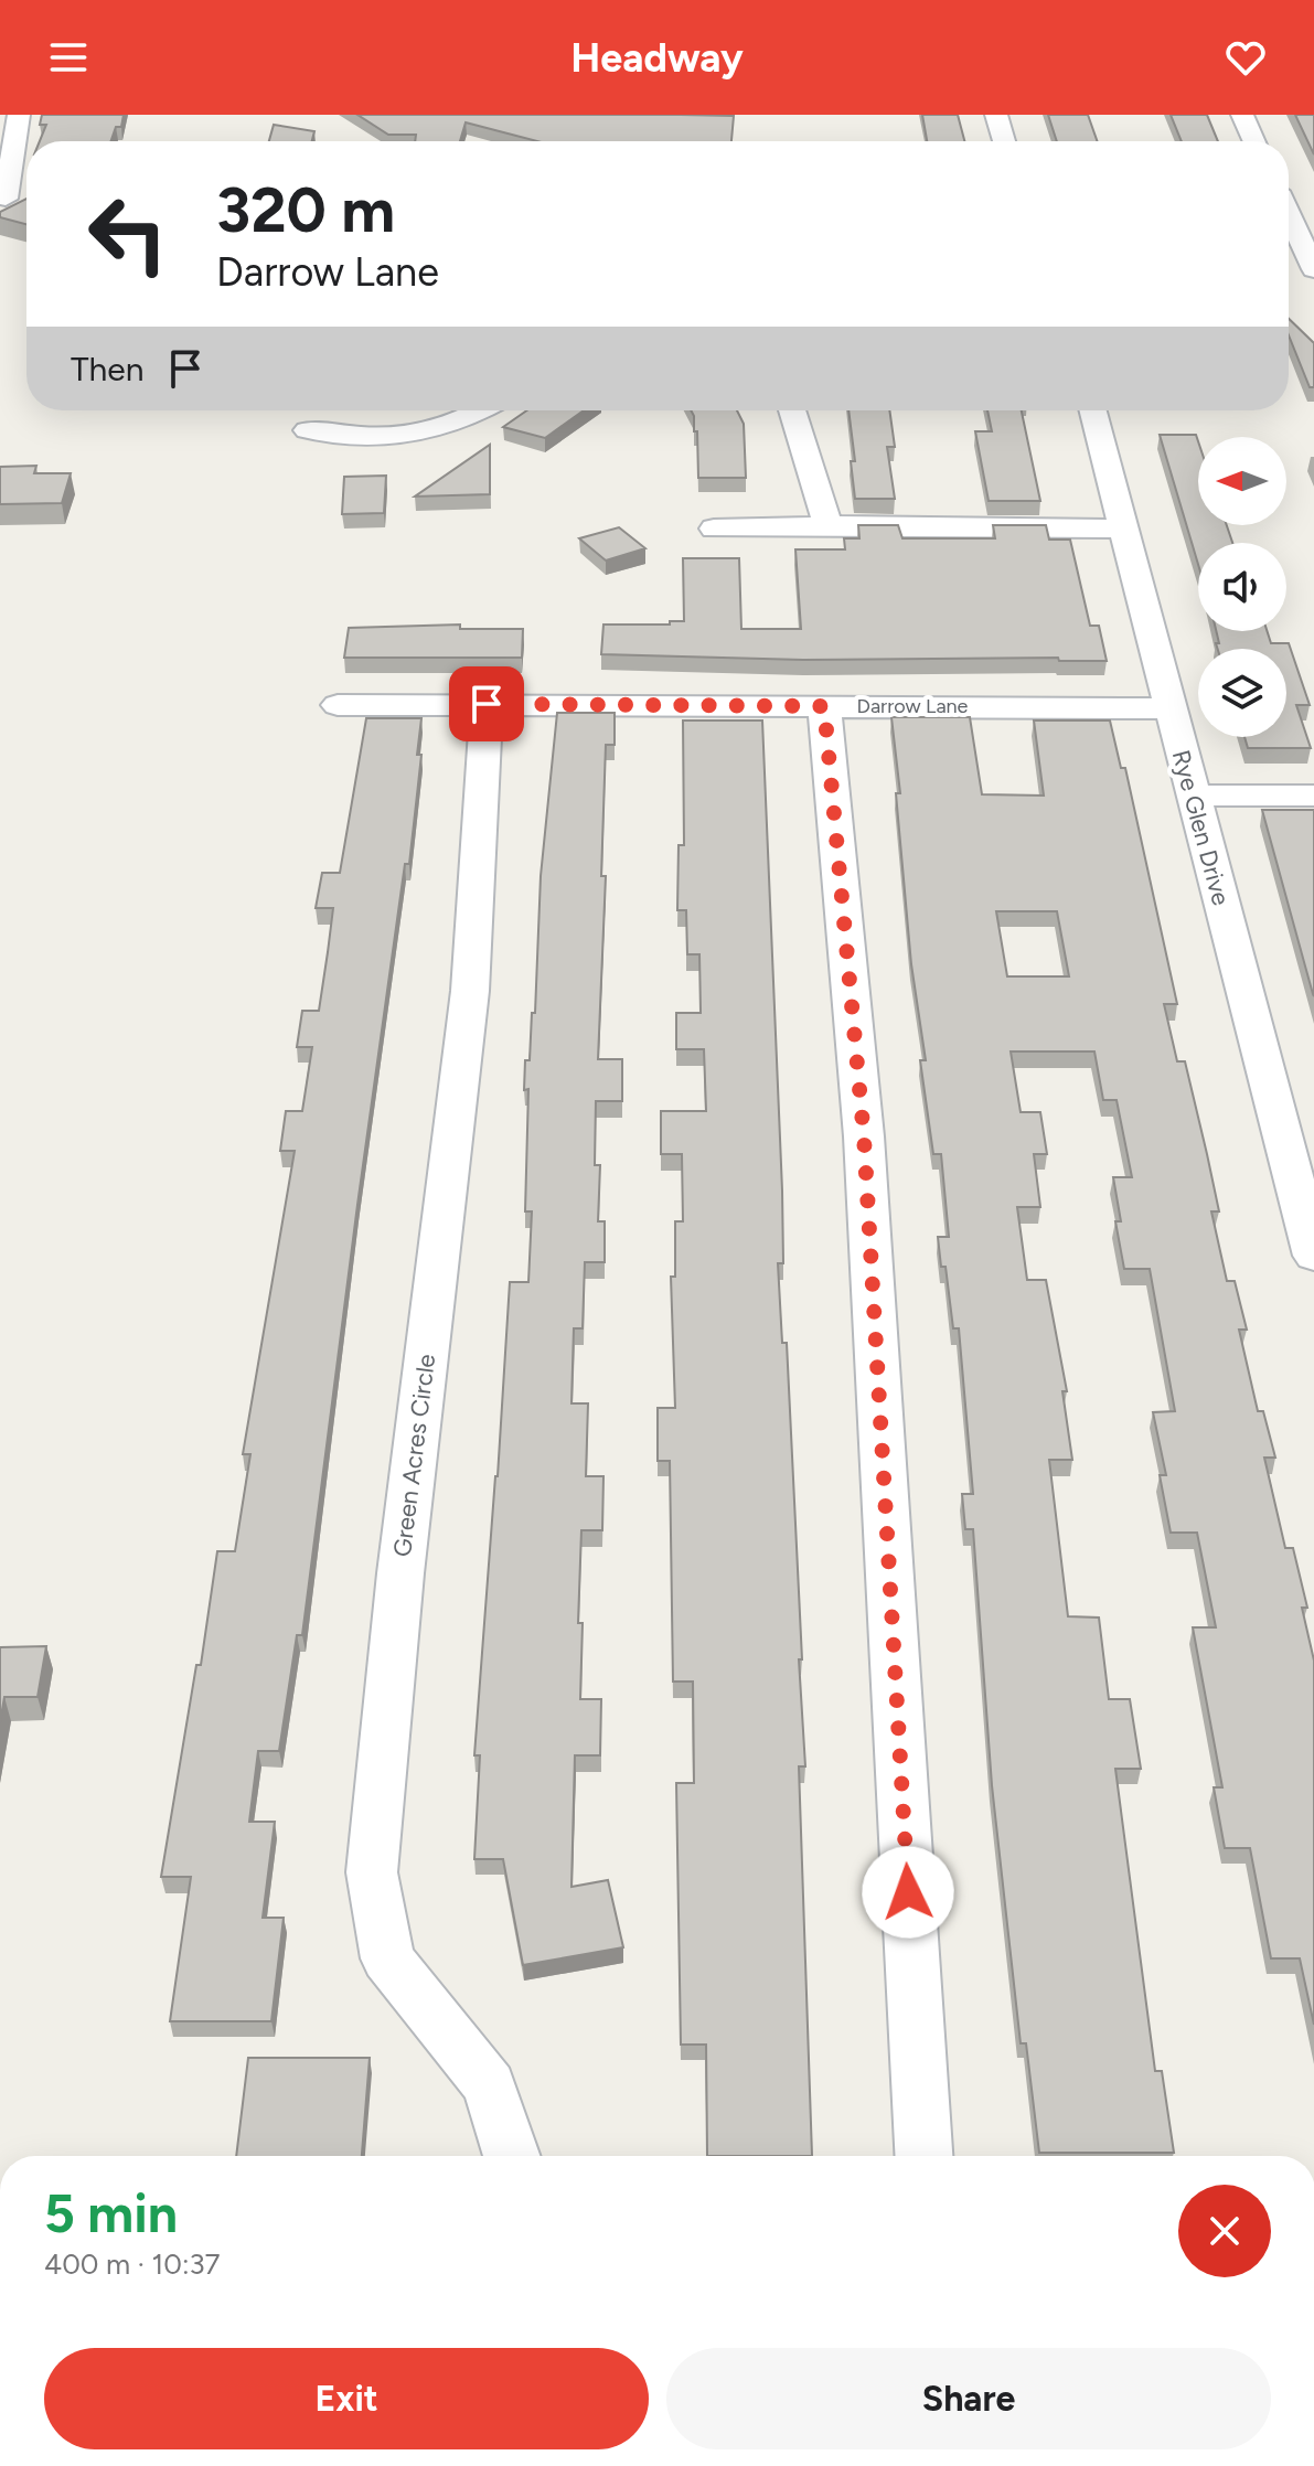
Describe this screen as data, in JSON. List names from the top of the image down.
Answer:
{
  "streets": {
    "street": ["Darrow Lane", "Rye Glen Drive", "Green Acres Circle"]
  },
  "crossings": [
    ["Darrow Lane", "Rye Glen Drive"],
    ["Darrow Lane", "Green Acres Circle"]
  ],
  "north": "left",
  "page": {
    "header": "Headway",
    "turn": ["320 m", "Darrow Lane"],
    "then": "Then",
    "heading": ["5 min", "400 m · 10:37"],
    "buttons": ["Exit", "Share"]
  }
}
